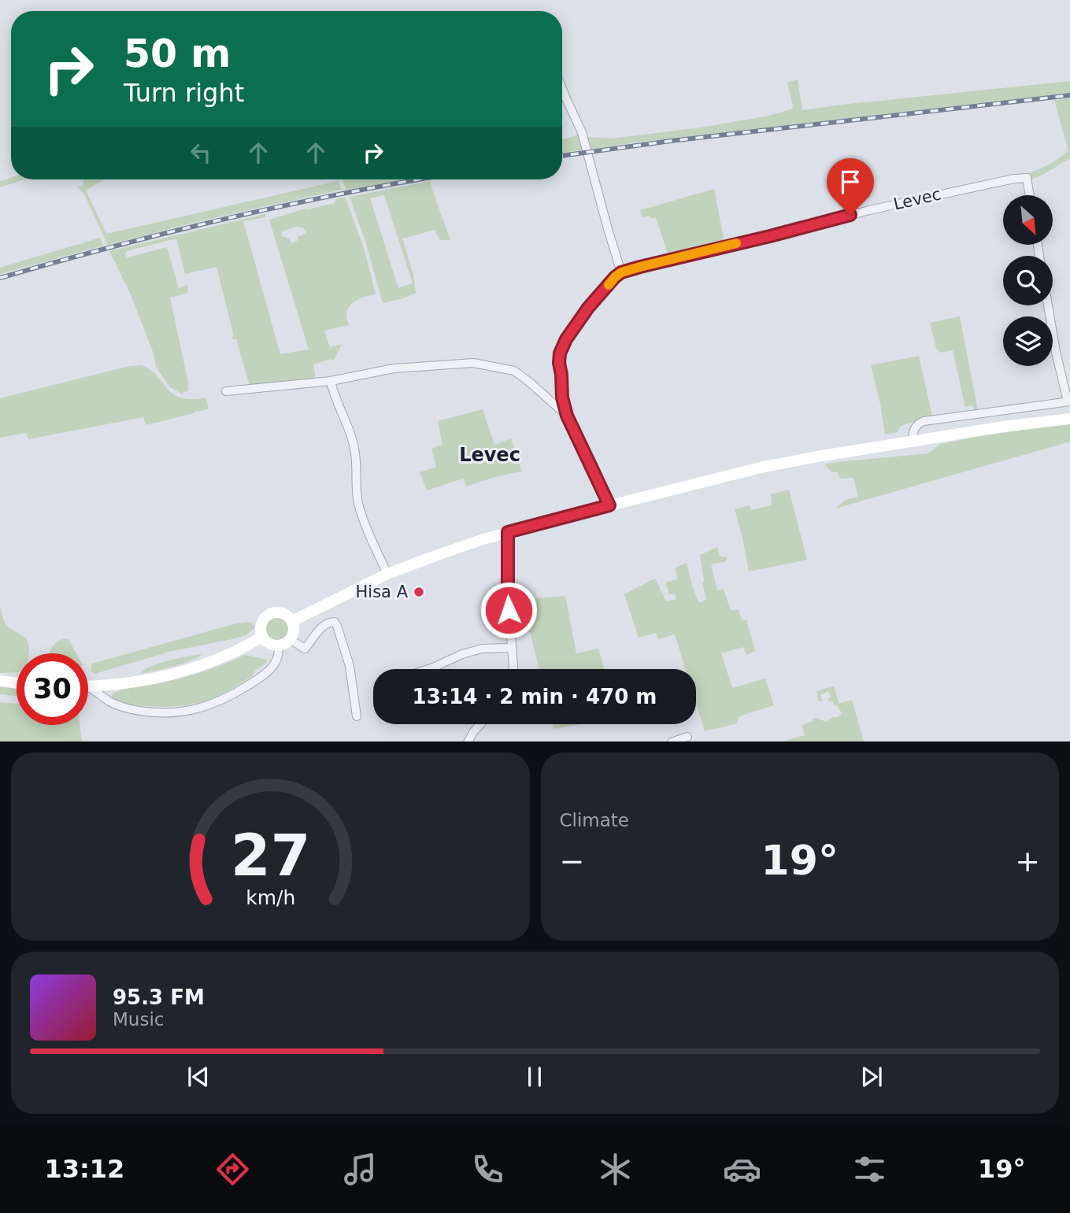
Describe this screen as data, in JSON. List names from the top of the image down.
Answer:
{
  "streets": {
    "street": ["Levec"]
  },
  "districts": ["Levec"],
  "places": ["Hisa A"],
  "north": "bottom right",
  "page": {
    "turn": ["50 m", "Turn right"],
    "limit": "30",
    "trip": "13:14 · 2 min · 470 m",
    "tile": "Climate",
    "heat": ["−", "19°", "+"],
    "song": ["95.3 FM", "Music"],
    "tabs": ["13:12", "19°"],
    "gauge": ["27", "km/h"]
  }
}
